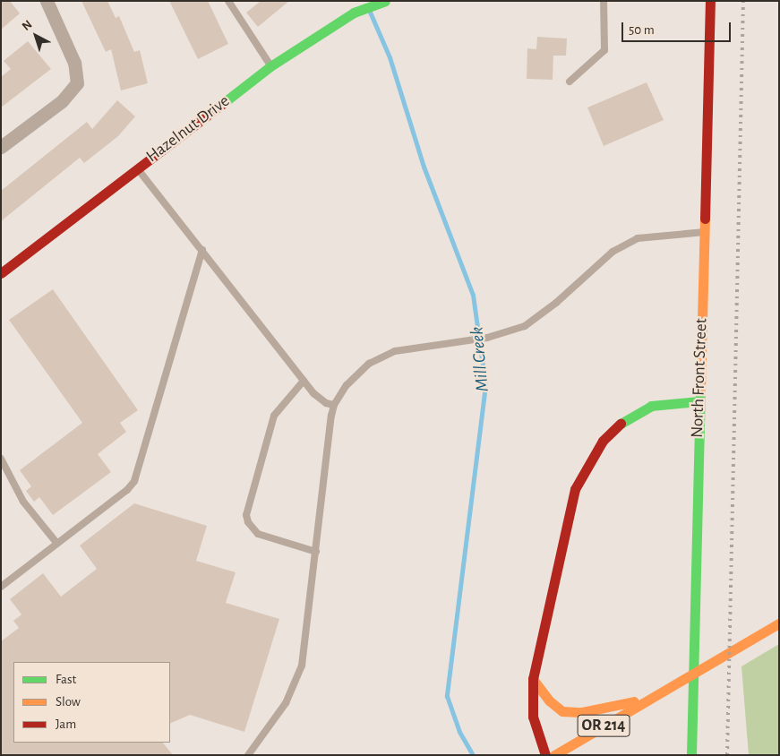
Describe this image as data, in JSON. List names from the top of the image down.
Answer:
{
  "streets": {
    "main road": ["Hazelnut Drive", "North Front Street", "OR 214"]
  },
  "water": ["Mill Creek"],
  "legend": ["Fast", "Slow", "Jam"],
  "scale_bar": "50 m",
  "north": "top left"
}
